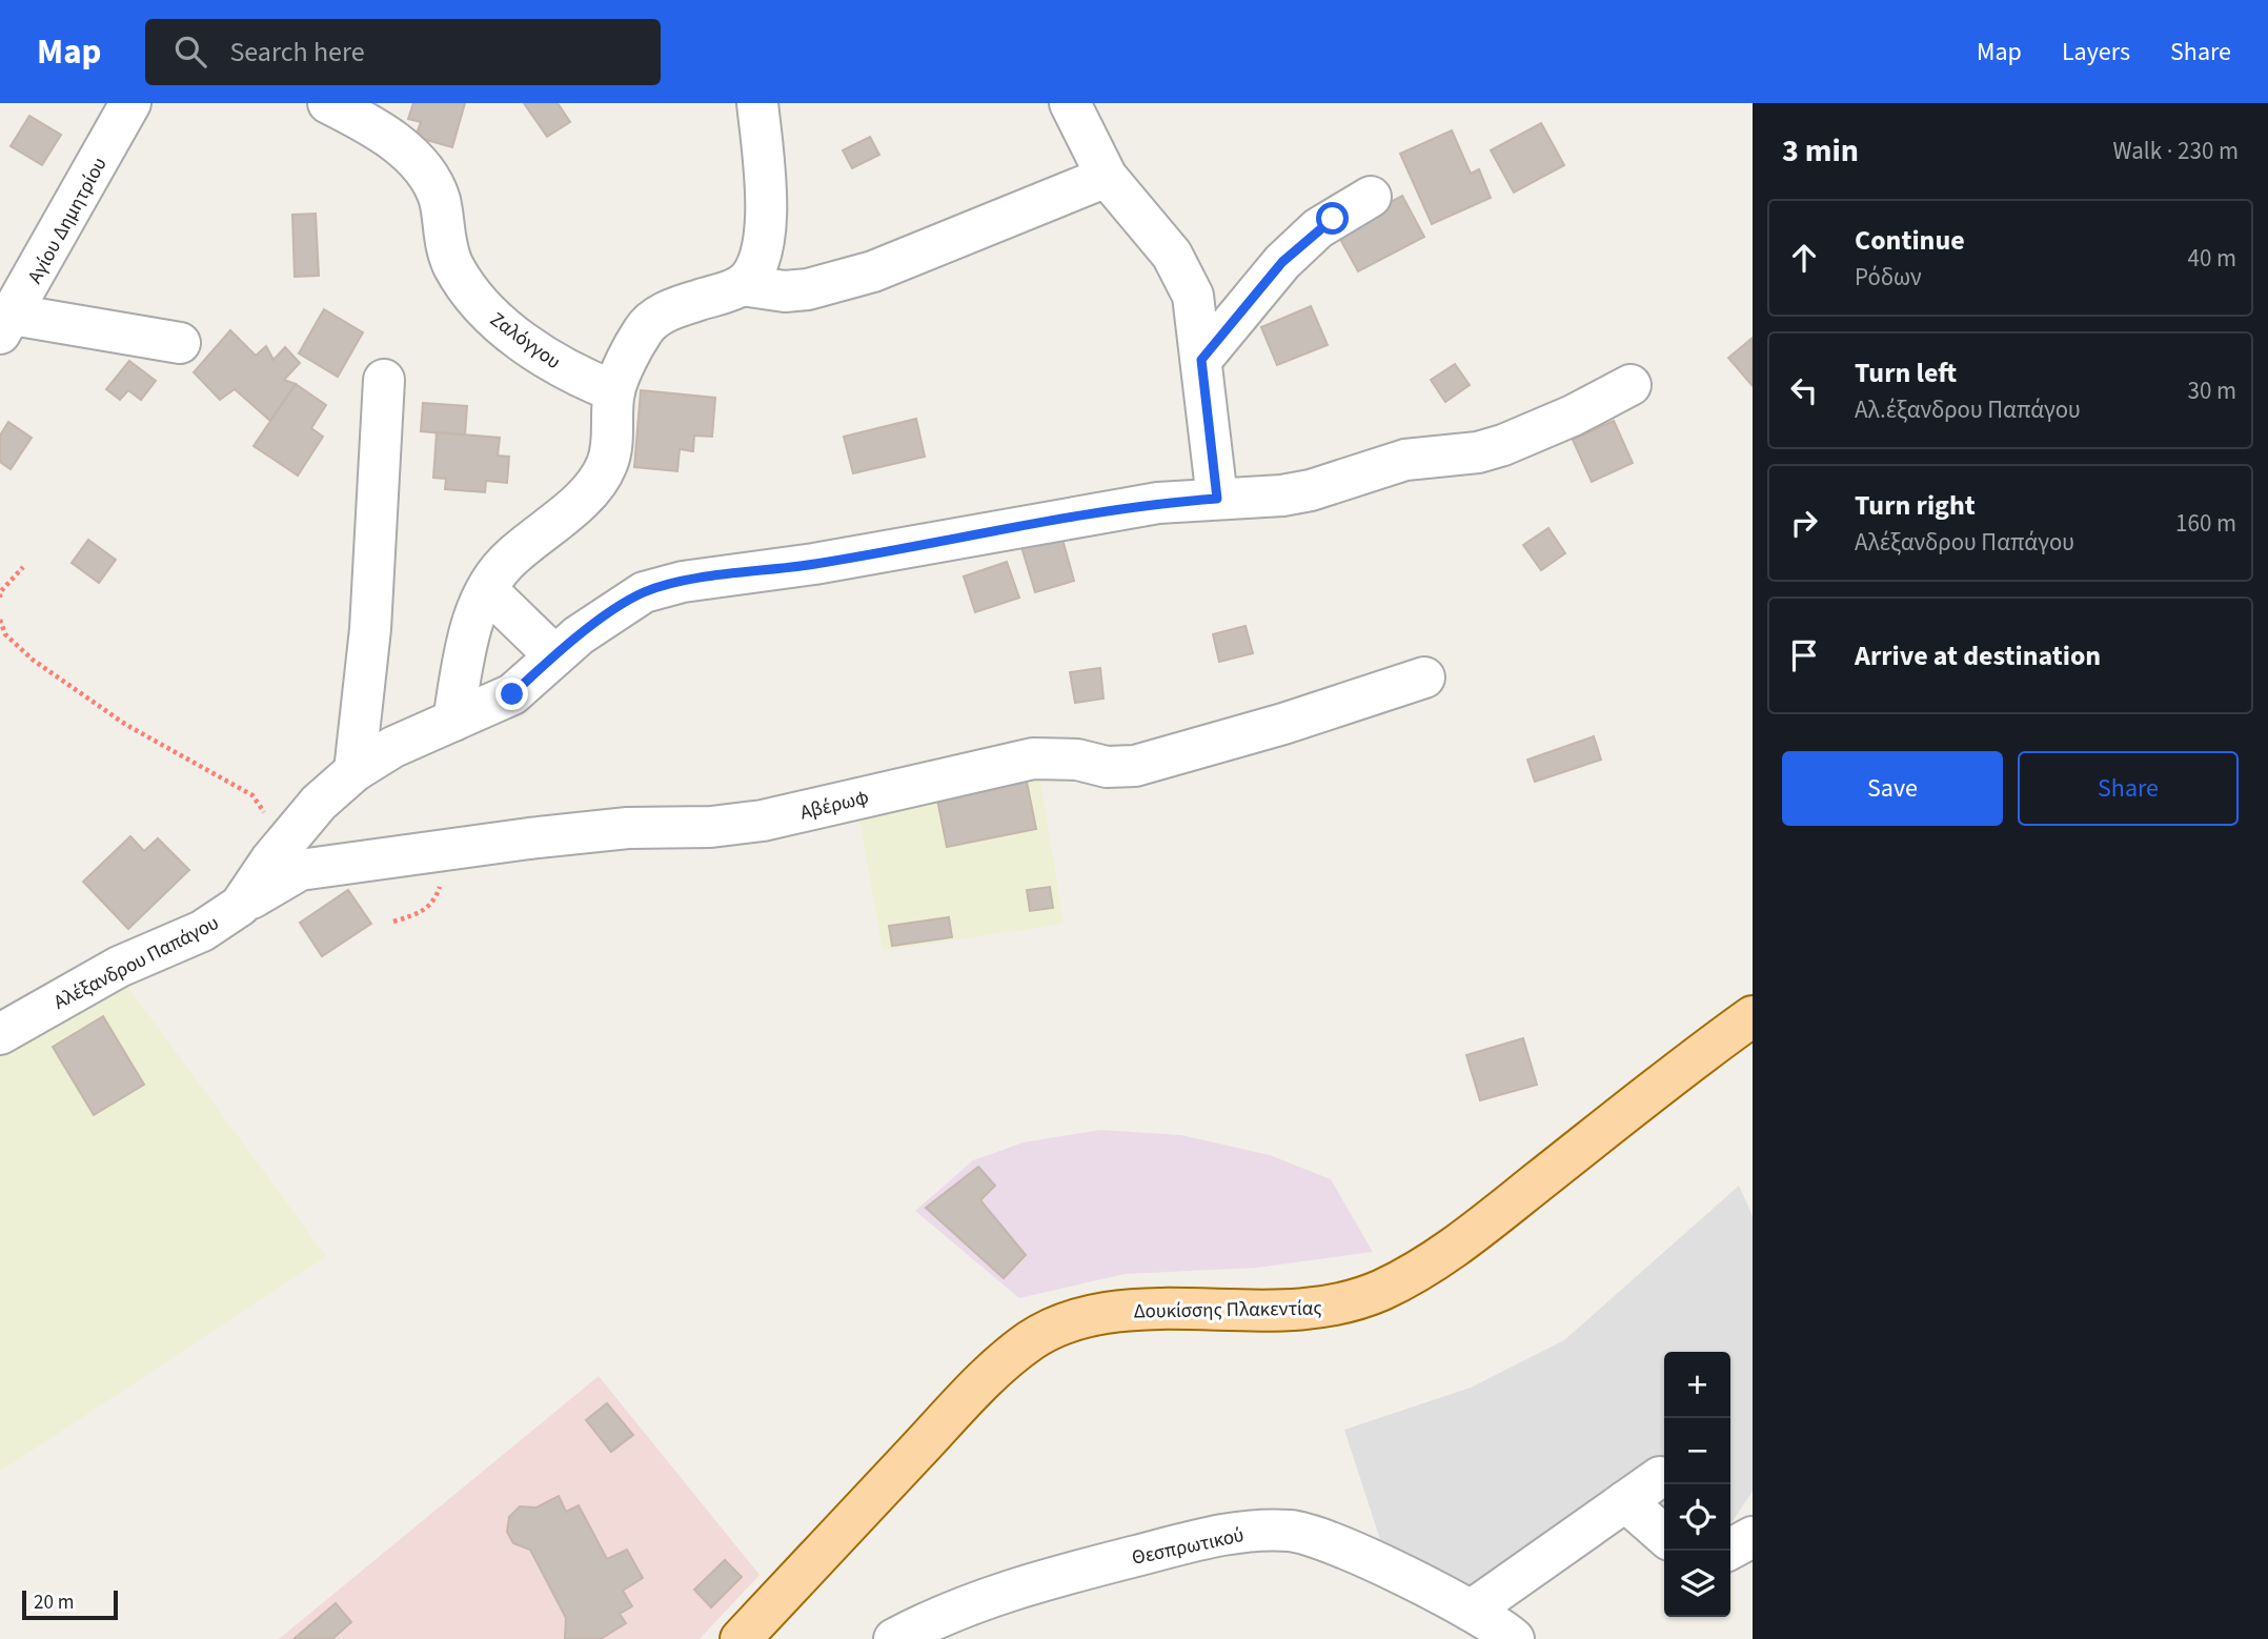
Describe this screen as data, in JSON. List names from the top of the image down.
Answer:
{
  "streets": {
    "main road": ["Δουκίσσης Πλακεντίας"],
    "street": [
      "Αγίου Δημητρίου",
      "Ζαλόγγου",
      "Αβέρωφ",
      "Αλέξανδρου Παπάγου",
      "Θεσπρωτικού"
    ]
  },
  "crossings": [
    ["Αβέρωφ", "Αλέξανδρου Παπάγου"]
  ],
  "scale_bar": "20 m",
  "page": {
    "header": "Map",
    "search": "Search here",
    "nav": ["Map", "Layers", "Share"],
    "heading": ["3 min", "Walk · 230 m"],
    "list": [
      ["Continue", "Ρόδων", "40 m"],
      ["Turn left", "Αλ.έξανδρου Παπάγου", "30 m"],
      ["Turn right", "Αλέξανδρου Παπάγου", "160 m"],
      "Arrive at destination"
    ],
    "buttons": ["Save", "Share"],
    "map_buttons": ["+", "−"],
    "scale": "20 m"
  }
}
